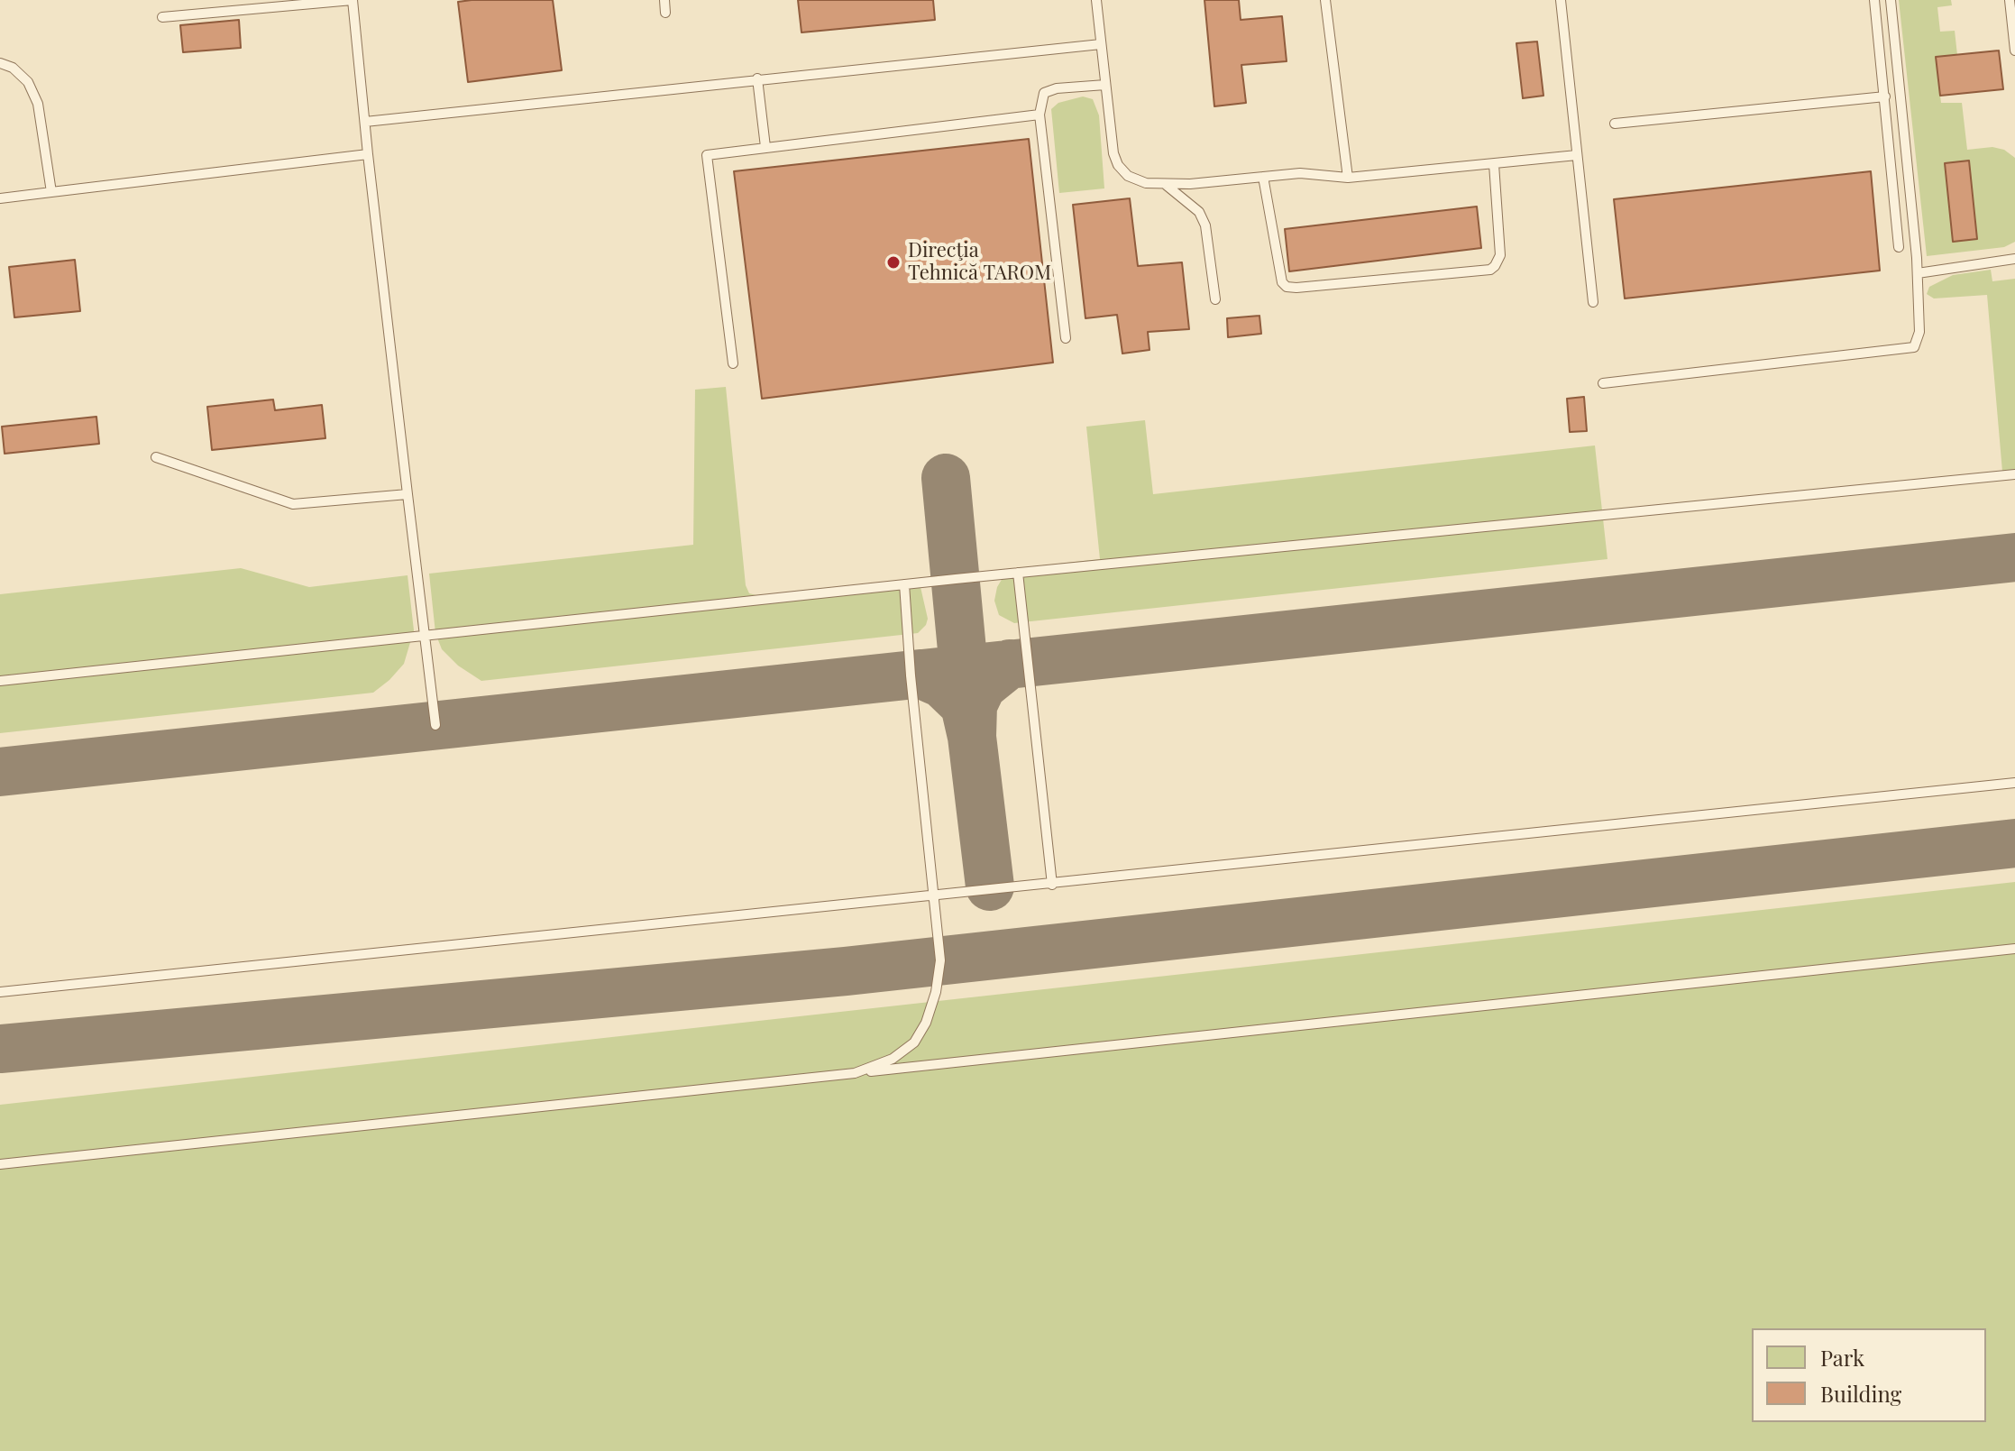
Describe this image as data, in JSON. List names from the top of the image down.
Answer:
{
  "places": ["Direcţia Tehnică TAROM"],
  "legend": ["Park", "Building"]
}
